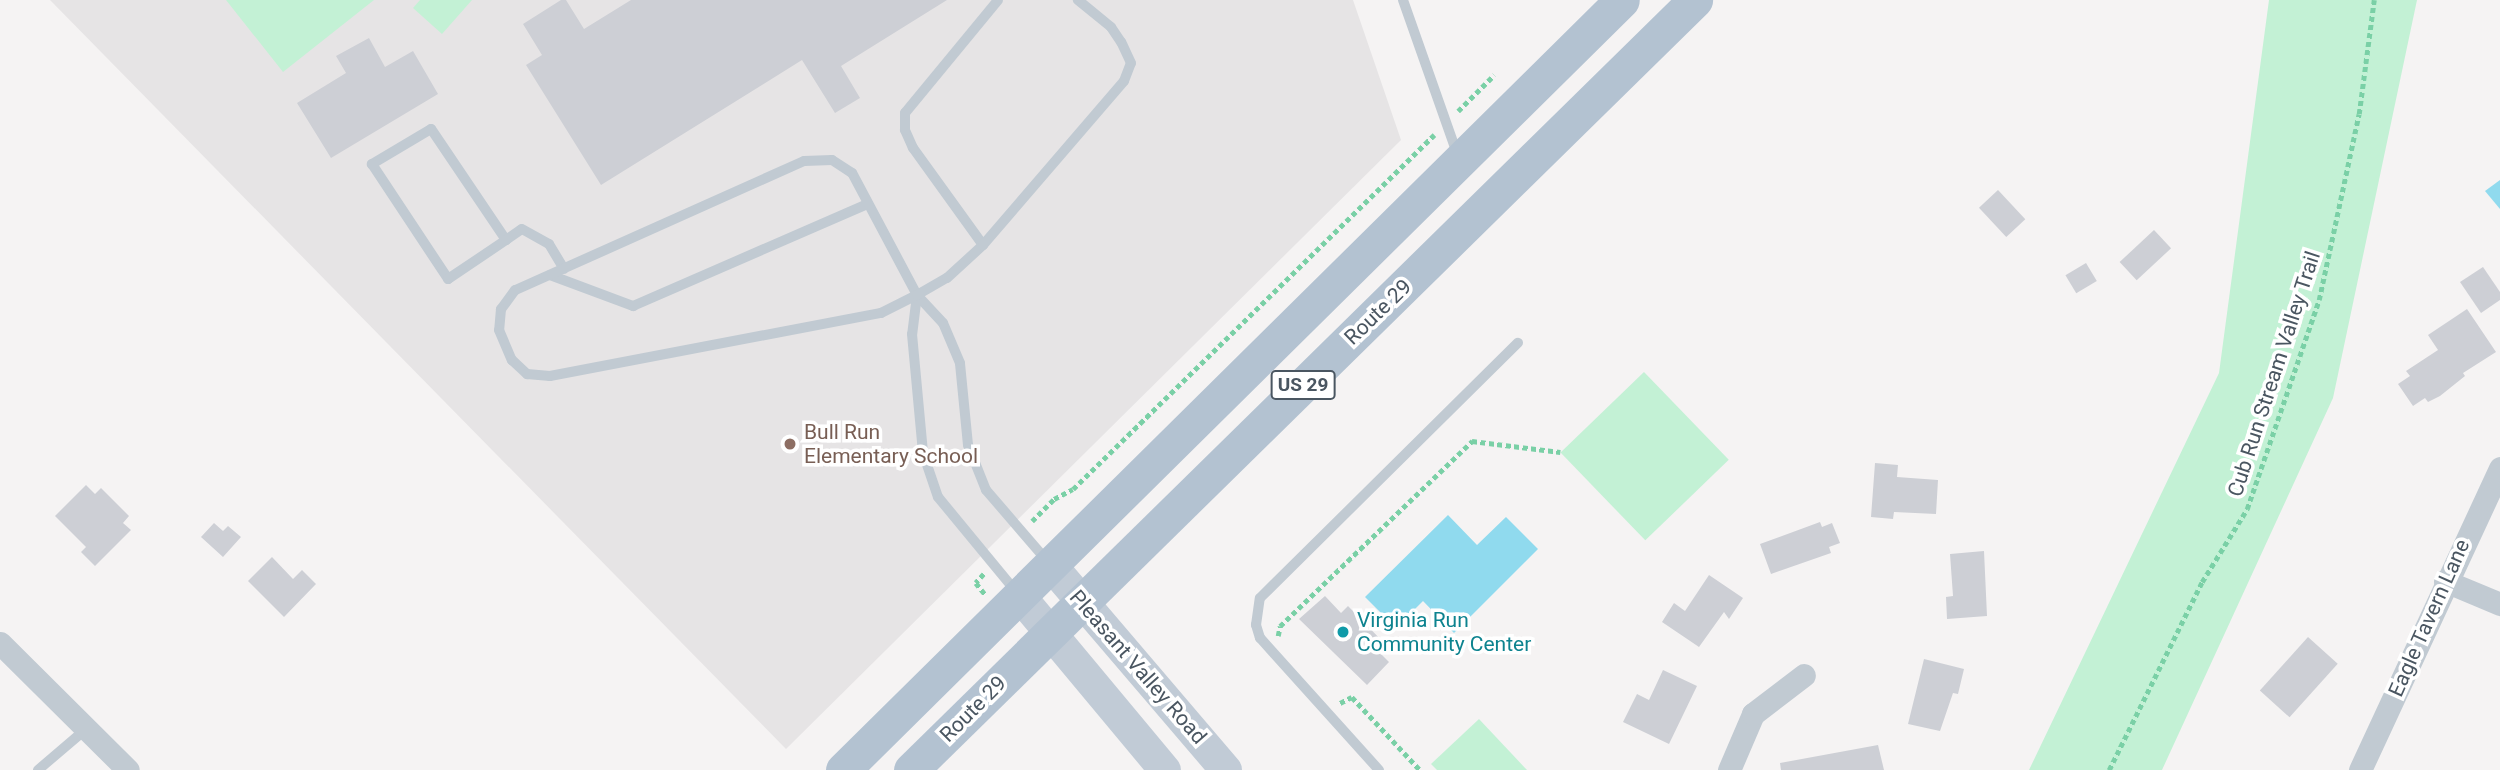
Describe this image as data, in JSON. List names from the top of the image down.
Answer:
{
  "streets": {
    "main road": ["Route 29", "US 29", "Pleasant Valley Road"],
    "street": ["Eagle Tavern Lane"],
    "path": ["Cub Run Stream Valley Trail"]
  },
  "crossings": [
    ["Route 29", "Pleasant Valley Road"],
    ["US 29", "Pleasant Valley Road"]
  ],
  "places": ["Bull Run Elementary School", "Virginia Run Community Center"]
}
